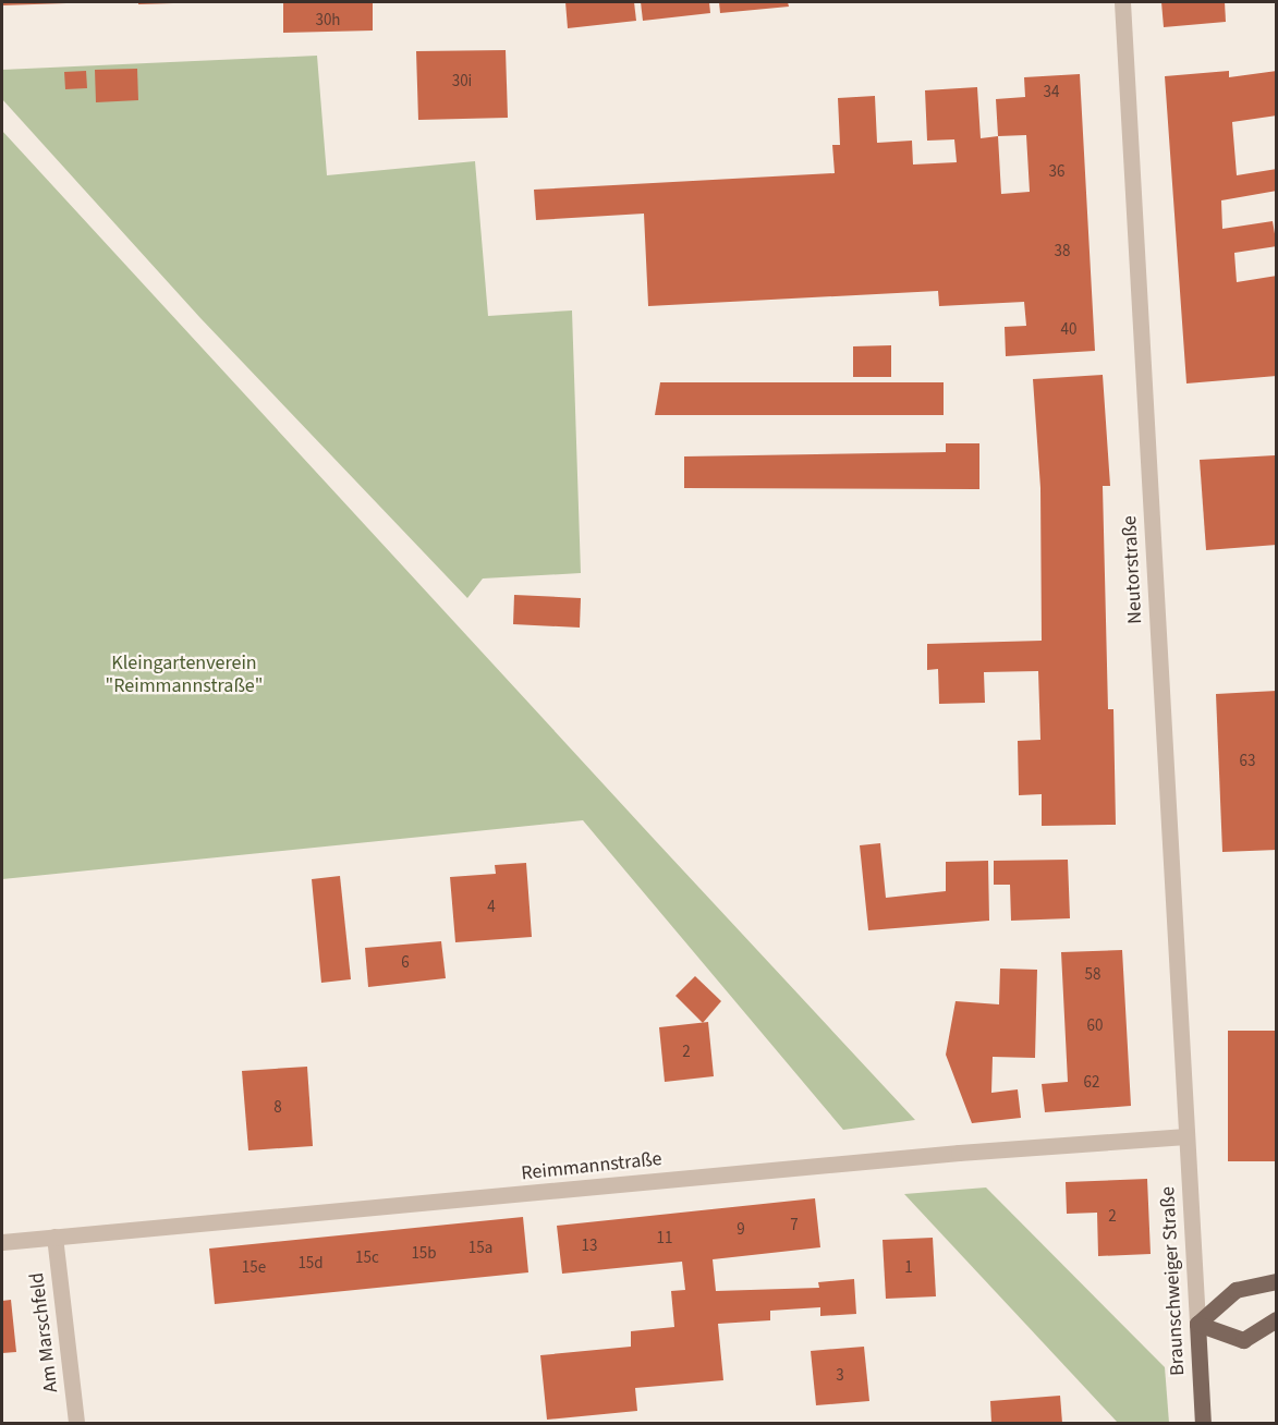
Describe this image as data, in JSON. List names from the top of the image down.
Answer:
{
  "streets": {
    "main road": ["Braunschweiger Straße"],
    "street": ["Neutorstraße", "Reimmannstraße", "Am Marschfeld"]
  },
  "crossings": [
    ["Neutorstraße", "Reimmannstraße"],
    ["Neutorstraße", "Braunschweiger Straße"],
    ["Reimmannstraße", "Braunschweiger Straße"],
    ["Reimmannstraße", "Am Marschfeld"]
  ],
  "parks": ["Kleingartenverein \"Reimmannstraße\""],
  "house_numbers": [
    "30h",
    "30i",
    "34",
    "36",
    "38",
    "40",
    "63",
    "4",
    "6",
    "58",
    "60",
    "2",
    "62",
    "8",
    "2",
    "7",
    "9",
    "11",
    "13",
    "15a",
    "15b",
    "15c",
    "15d",
    "15e",
    "1",
    "3"
  ]
}
